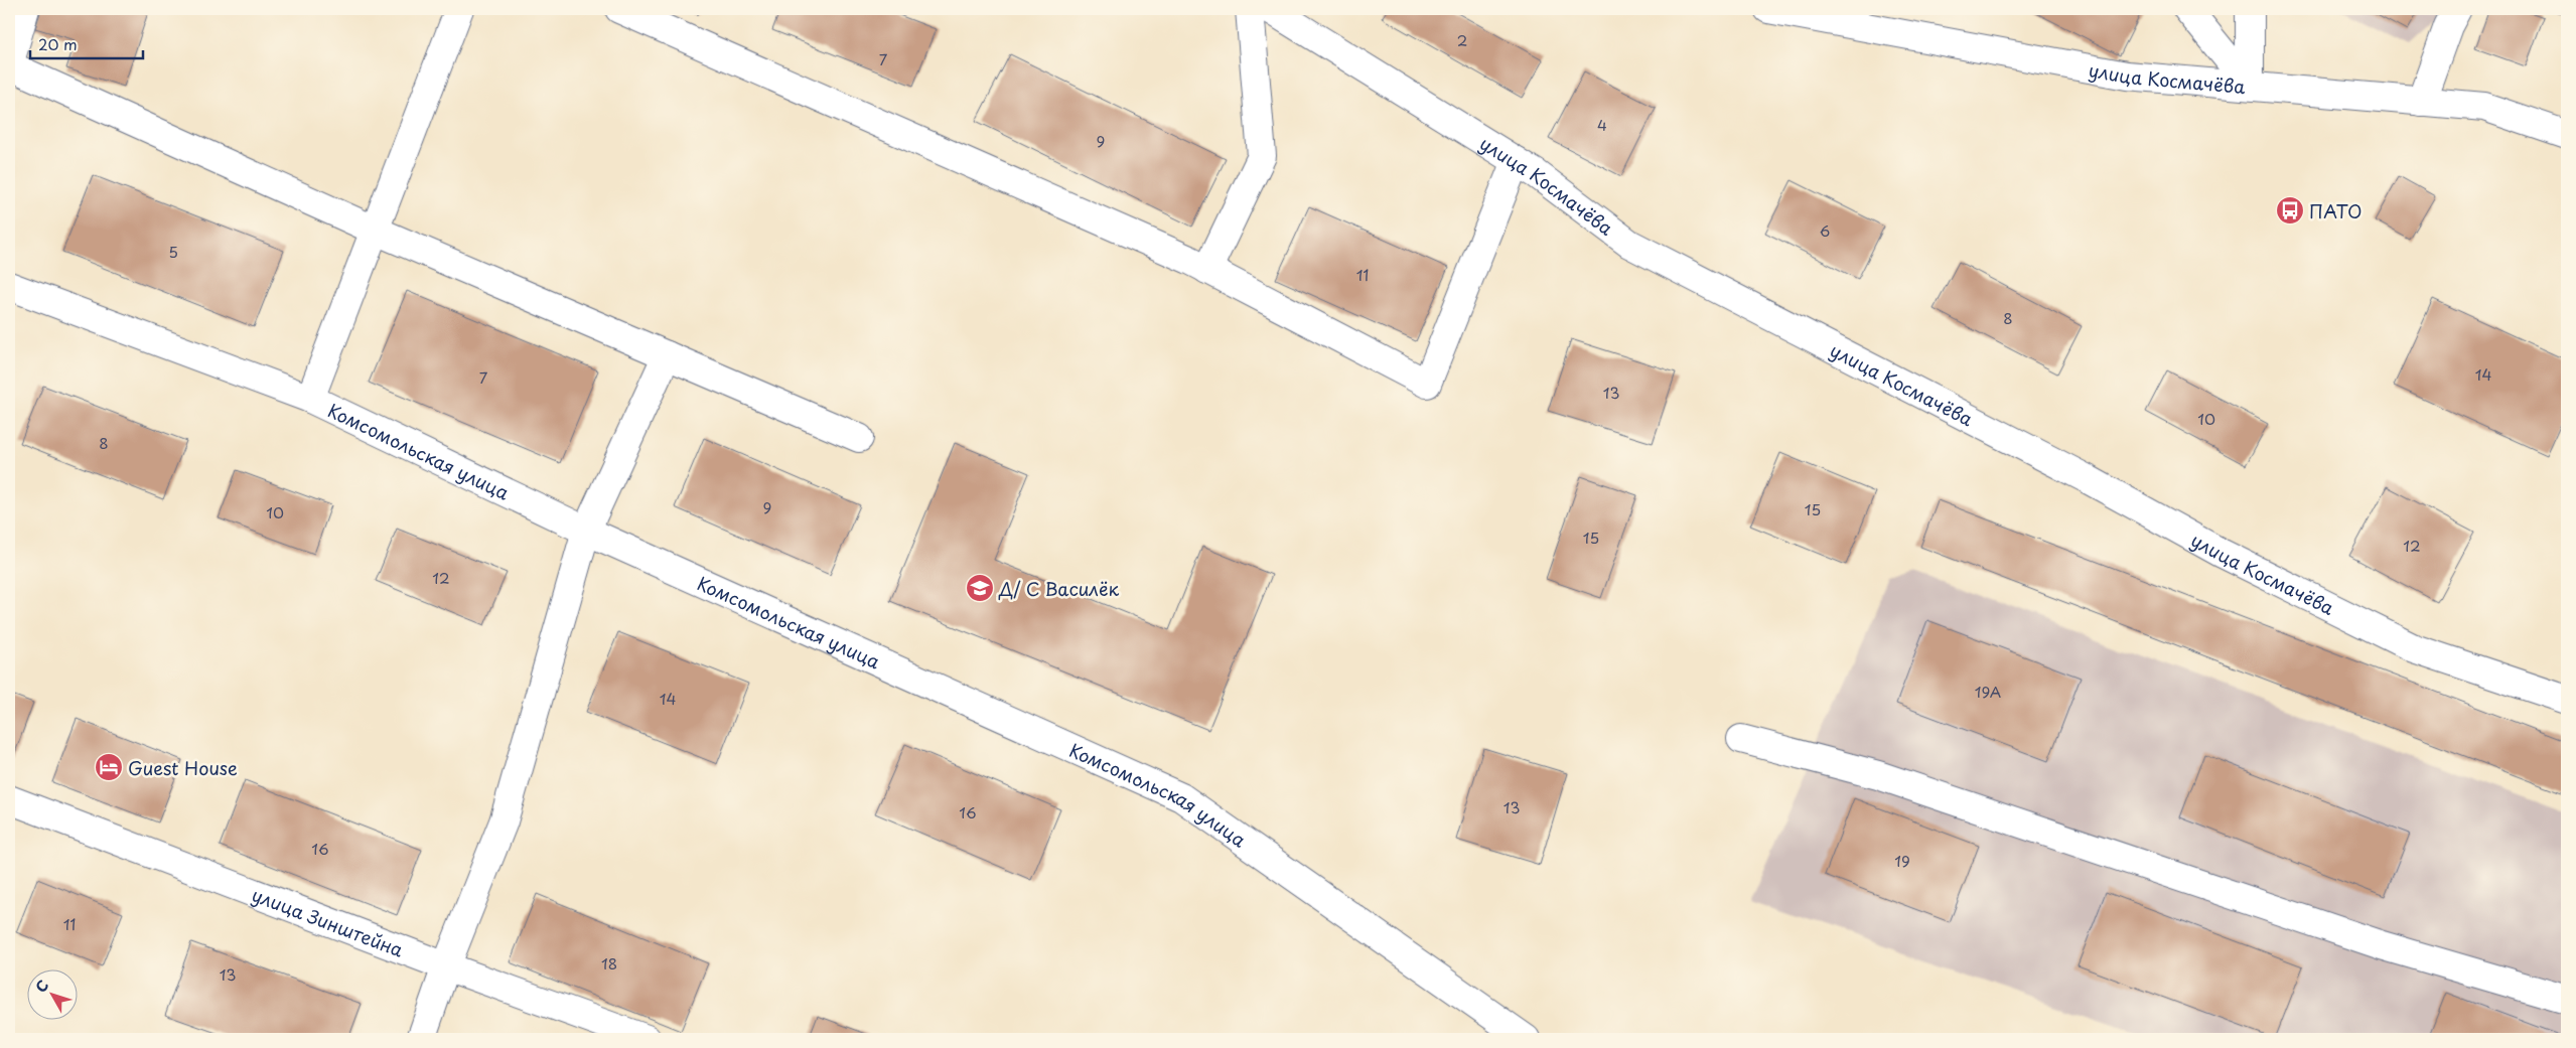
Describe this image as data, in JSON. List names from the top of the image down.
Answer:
{
  "streets": {
    "street": ["улица Космачёва", "Комсомольская улица", "улица Зинштейна"]
  },
  "places": {
    "bus stop": ["ПАТО"],
    "school or university": ["Д/ С Василёк"],
    "hotel": ["Guest House"]
  },
  "house_numbers": [
    "2",
    "7",
    "4",
    "9",
    "6",
    "5",
    "11",
    "8",
    "14",
    "7",
    "13",
    "10",
    "8",
    "9",
    "15",
    "10",
    "15",
    "12",
    "12",
    "19А",
    "14",
    "13",
    "16",
    "16",
    "19",
    "11",
    "18",
    "13"
  ],
  "scale_bar": "20 m",
  "north": "top left"
}
